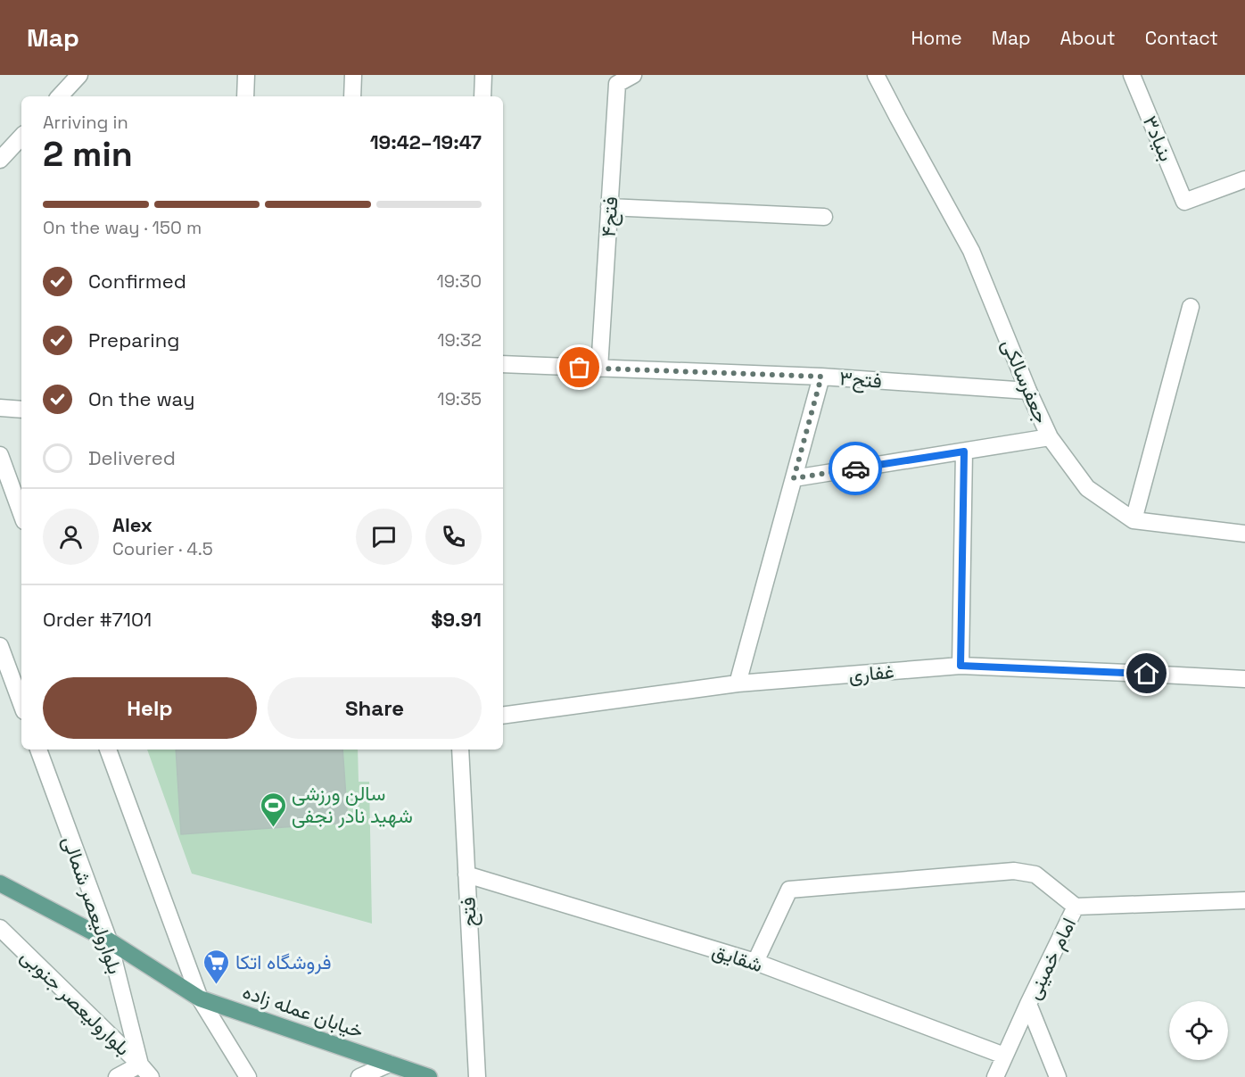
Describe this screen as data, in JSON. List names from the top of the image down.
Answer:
{
  "streets": {
    "main road": ["خیابان عمله زاده"],
    "street": [
      "بنیاد۳",
      "فتح۴",
      "فتح۳",
      "جعفرسالکی",
      "غفاری",
      "بلوارولیعصر شمالی",
      "فتح",
      "شقایق",
      "امام خمینی",
      "بلوارولیعصر جنوبی"
    ]
  },
  "crossings": [
    ["فتح۴", "فتح۳"],
    ["فتح۳", "جعفرسالکی"],
    ["بلوارولیعصر شمالی", "بلوارولیعصر جنوبی"],
    ["بلوارولیعصر شمالی", "خیابان عمله زاده"],
    ["فتح", "شقایق"],
    ["شقایق", "امام خمینی"]
  ],
  "places": {
    "sports": ["سالن ورزشی شهید نادر نجفی"],
    "supermarket": ["فروشگاه اتکا"]
  },
  "page": {
    "header": "Map",
    "nav": [
      "Home",
      "Map",
      "About",
      "Contact"
    ],
    "heading": ["2 min", "Arriving in", "19:42–19:47"],
    "panel": [
      "Alex",
      "Courier · 4.5",
      "Order #7101",
      "$9.91"
    ],
    "bar": "On the way · 150 m",
    "list": [
      ["Confirmed", "19:30"],
      ["Preparing", "19:32"],
      ["On the way", "19:35"],
      "Delivered"
    ],
    "buttons": ["Help", "Share"]
  }
}
